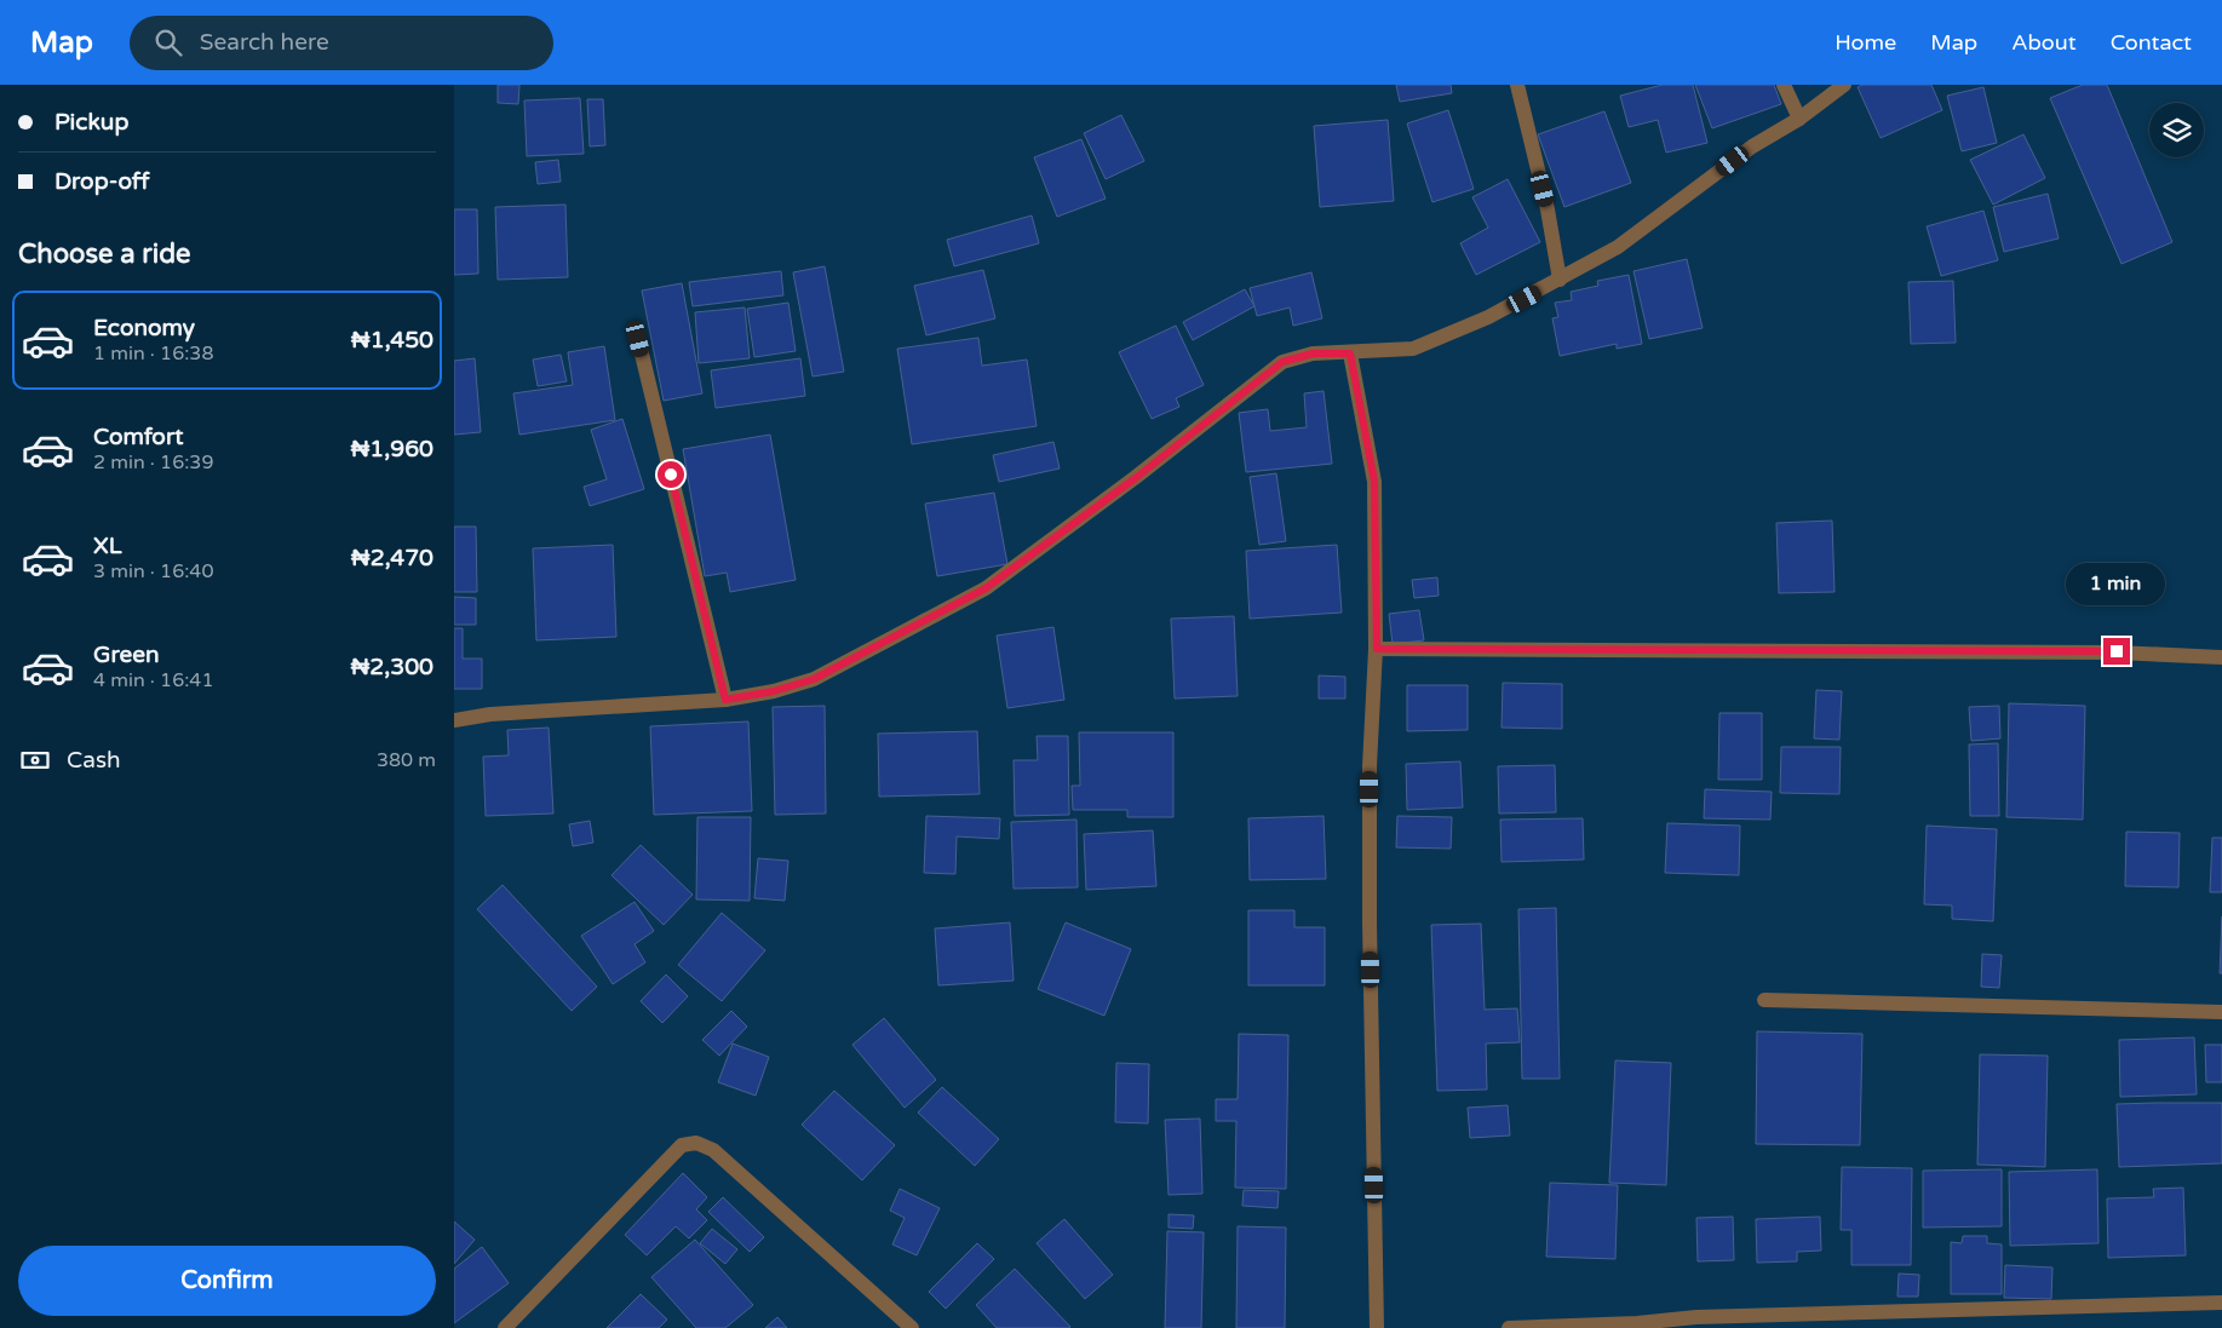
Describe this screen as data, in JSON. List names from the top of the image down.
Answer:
{
  "page": {
    "header": "Map",
    "search": "Search here",
    "nav": [
      "Home",
      "Map",
      "About",
      "Contact"
    ],
    "banner": ["Pickup", "Drop-off"],
    "heading": "Choose a ride",
    "list": [
      {
        "name": "Economy",
        "note": "1 min · 16:38",
        "value": "₦1,450"
      },
      {
        "name": "Comfort",
        "note": "2 min · 16:39",
        "value": "₦1,960"
      },
      {
        "name": "XL",
        "note": "3 min · 16:40",
        "value": "₦2,470"
      },
      {
        "name": "Green",
        "note": "4 min · 16:41",
        "value": "₦2,300"
      }
    ],
    "bubble": "1 min",
    "pay": ["Cash", "380 m"],
    "buttons": "Confirm"
  }
}
